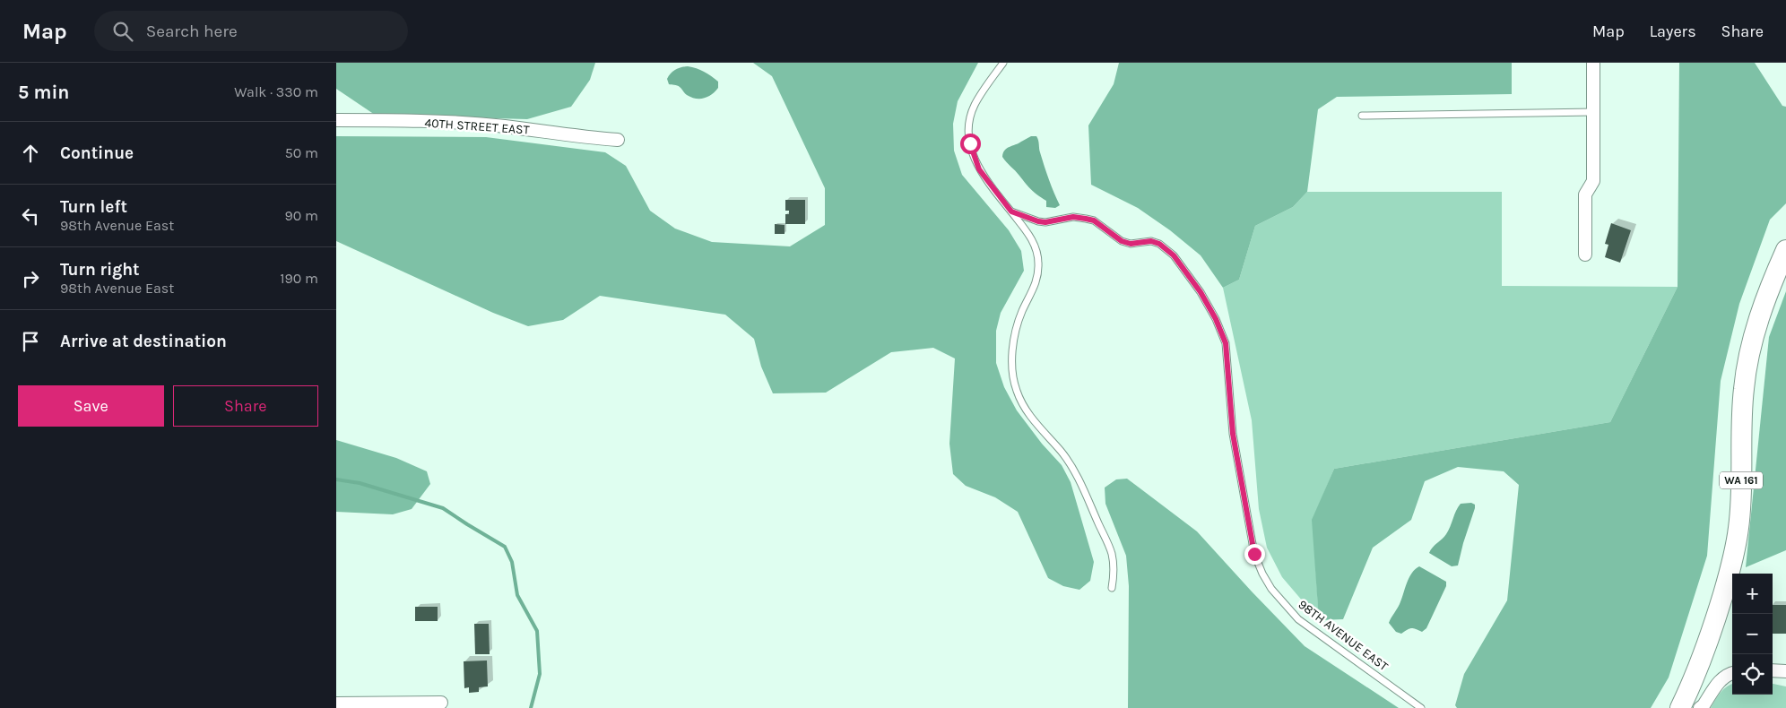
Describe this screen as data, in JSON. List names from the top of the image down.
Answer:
{
  "streets": {
    "main road": ["WA 161"],
    "street": ["40TH STREET EAST"],
    "lane": ["98TH AVENUE EAST"]
  },
  "page": {
    "header": "Map",
    "search": "Search here",
    "nav": ["Map", "Layers", "Share"],
    "heading": ["5 min", "Walk · 330 m"],
    "list": [
      ["Continue", "50 m"],
      ["Turn left", "98th Avenue East", "90 m"],
      ["Turn right", "98th Avenue East", "190 m"],
      "Arrive at destination"
    ],
    "buttons": ["Save", "Share"],
    "map_buttons": ["+", "−"]
  }
}
